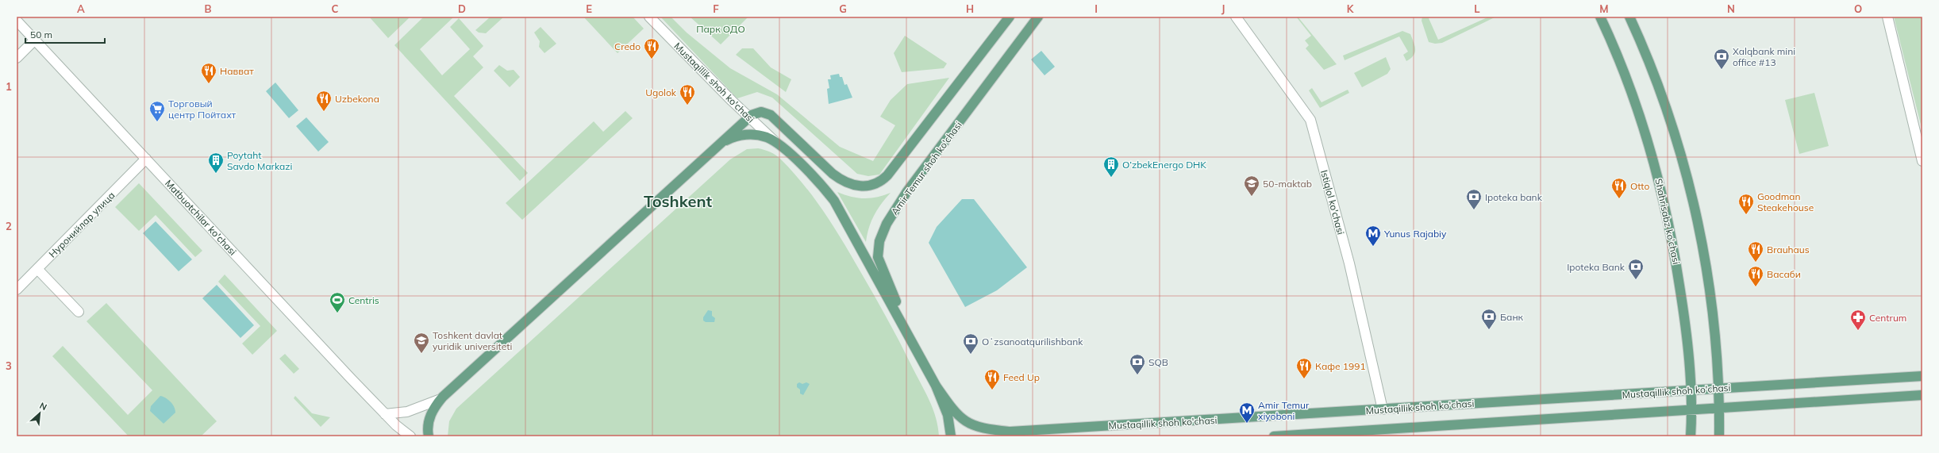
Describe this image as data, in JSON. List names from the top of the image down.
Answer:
{
  "streets": {
    "main road": ["Mustaqillik shoh ko'chasi", "Amir Temur shoh ko'chasi", "Shahrisabz ko'chasi"],
    "street": ["Istiqlol ko'chasi", "Matbuotchilar ko'chasi", "Нуронийлар улица"]
  },
  "crossings": [
    ["Mustaqillik shoh ko'chasi", "Istiqlol ko'chasi"],
    ["Mustaqillik shoh ko'chasi", "Shahrisabz ko'chasi"],
    ["Matbuotchilar ko'chasi", "Нуронийлар улица"]
  ],
  "districts": ["Toshkent"],
  "parks": ["Парк ОДО"],
  "places": {
    "restaurant": [
      "Credo",
      "Навват",
      "Ugolok",
      "Uzbekona",
      "Otto",
      "Goodman Steakehouse",
      "Brauhaus",
      "Васаби",
      "Кафе 1991",
      "Feed Up"
    ],
    "bank": [
      "Xalqbank mini office #13",
      "Ipoteka bank",
      "Ipoteka Bank",
      "Банк",
      "Oʻzsanoatqurilishbank",
      "SQB"
    ],
    "supermarket": ["Торговый центр Пойтахт"],
    "building": ["Poytaht Savdo Markazi", "O’zbekEnergo DHK"],
    "school or university": ["50-maktab", "Toshkent davlat yuridik universiteti"],
    "metro station": ["Yunus Rajabiy", "Amir Temur xiyoboni"],
    "sports": ["Centris"],
    "pharmacy": ["Centrum"]
  },
  "scale_bar": "50 m",
  "north": "top right",
  "grid": {
    "columns": [
      "A",
      "B",
      "C",
      "D",
      "E",
      "F",
      "G",
      "H",
      "I",
      "J",
      "K",
      "L",
      "M",
      "N",
      "O"
    ],
    "rows": ["1", "2", "3"]
  }
}
